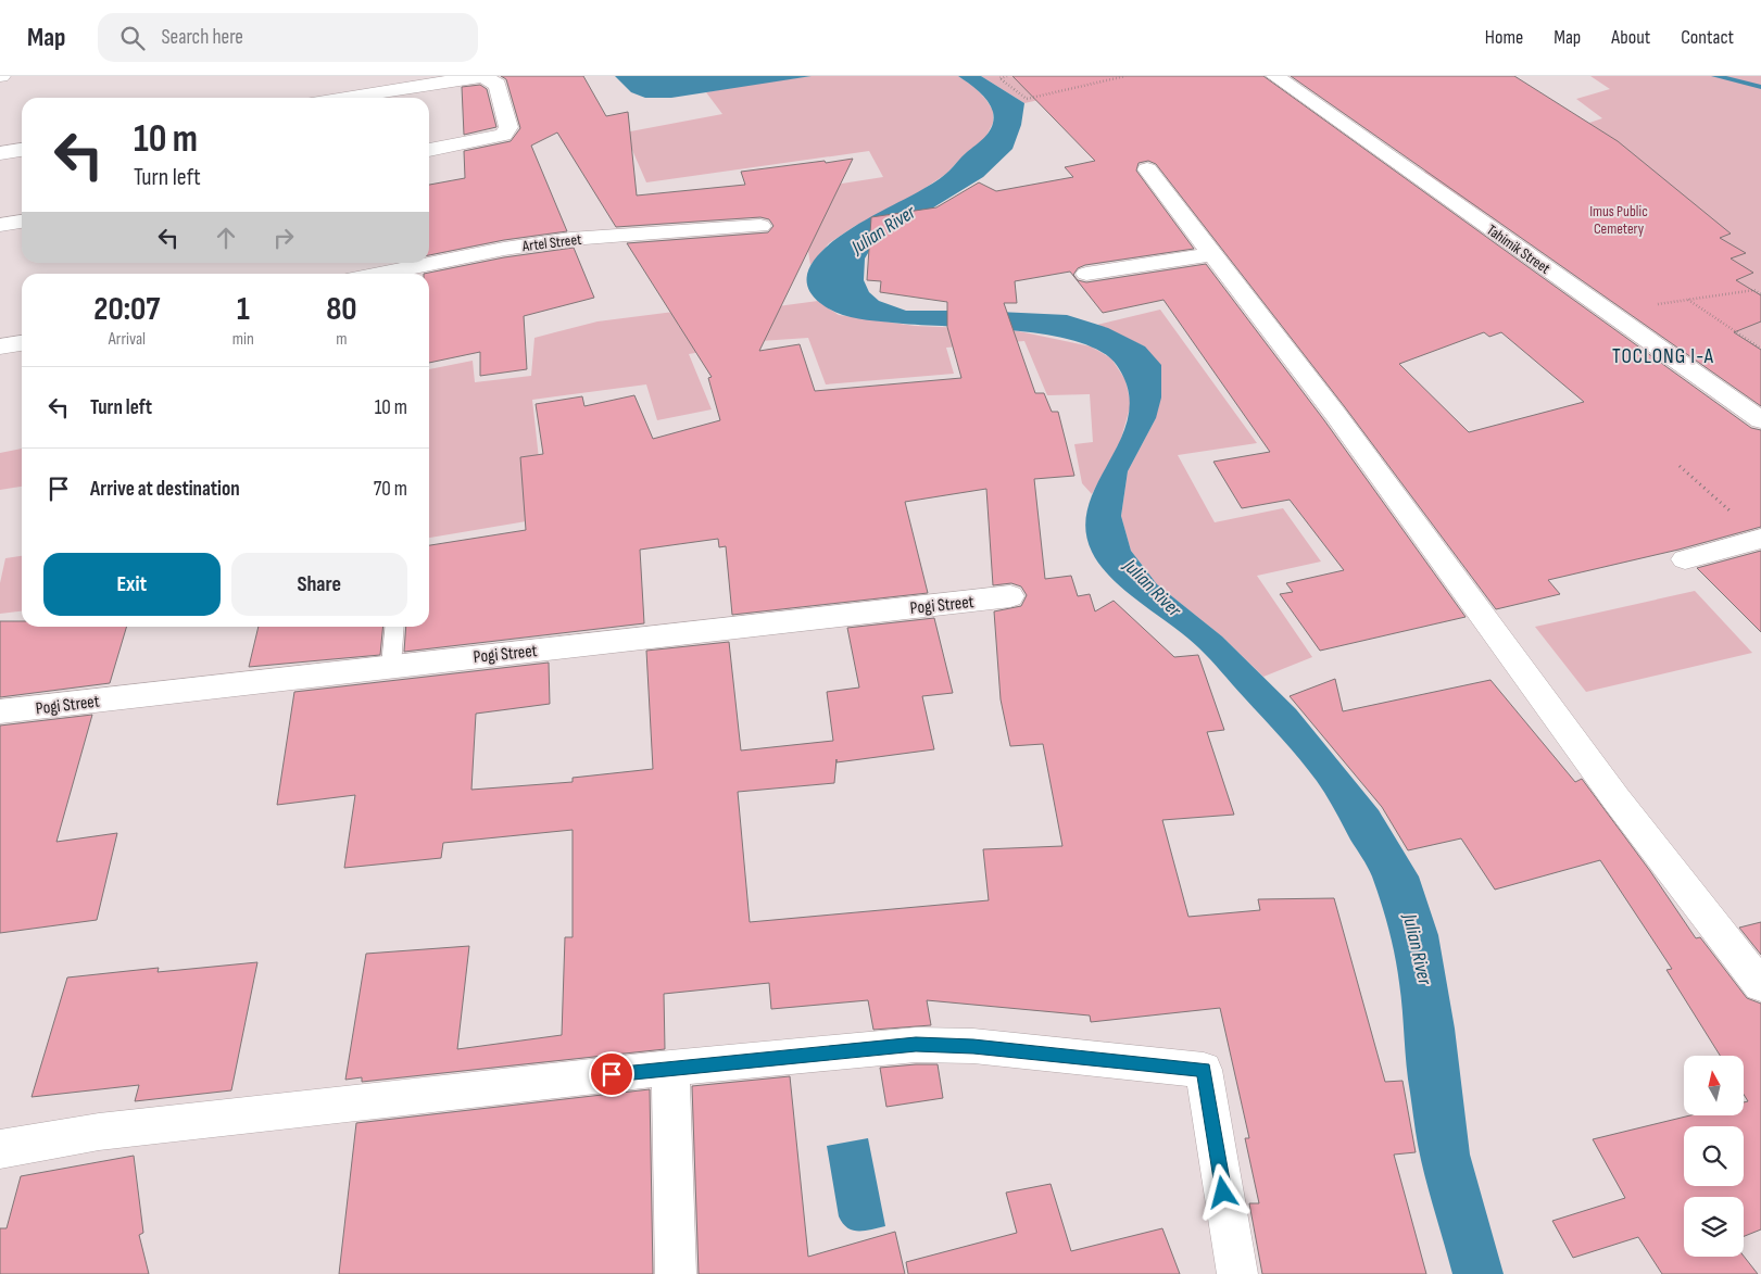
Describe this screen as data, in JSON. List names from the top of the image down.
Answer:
{
  "streets": {
    "street": ["Artel Street", "Tahimik Street", "Pogi Street"]
  },
  "districts": ["TOCLONG I-A"],
  "water": ["Julian River"],
  "parks": ["Imus Public Cemetery"],
  "north": "top",
  "page": {
    "header": "Map",
    "search": "Search here",
    "nav": [
      "Home",
      "Map",
      "About",
      "Contact"
    ],
    "turn": ["10 m", "Turn left"],
    "eta": [
      "20:07",
      "Arrival",
      "1",
      "min",
      "80",
      "m"
    ],
    "list": [
      {
        "name": "Turn left",
        "value": "10 m"
      },
      {
        "name": "Arrive at destination",
        "value": "70 m"
      }
    ],
    "buttons": ["Exit", "Share"]
  }
}
